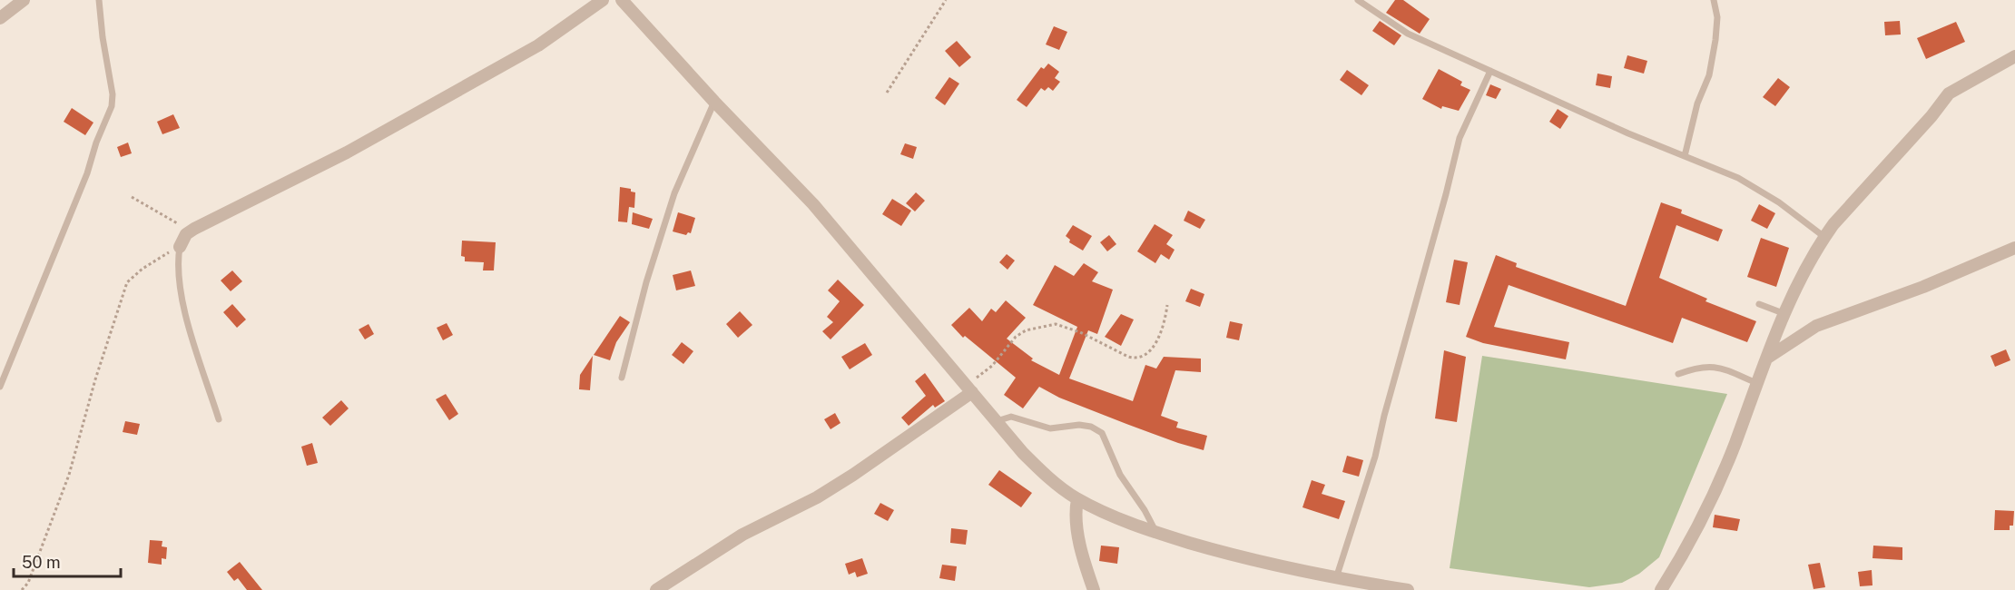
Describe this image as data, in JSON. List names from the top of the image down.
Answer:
{
  "scale_bar": "50 m"
}
